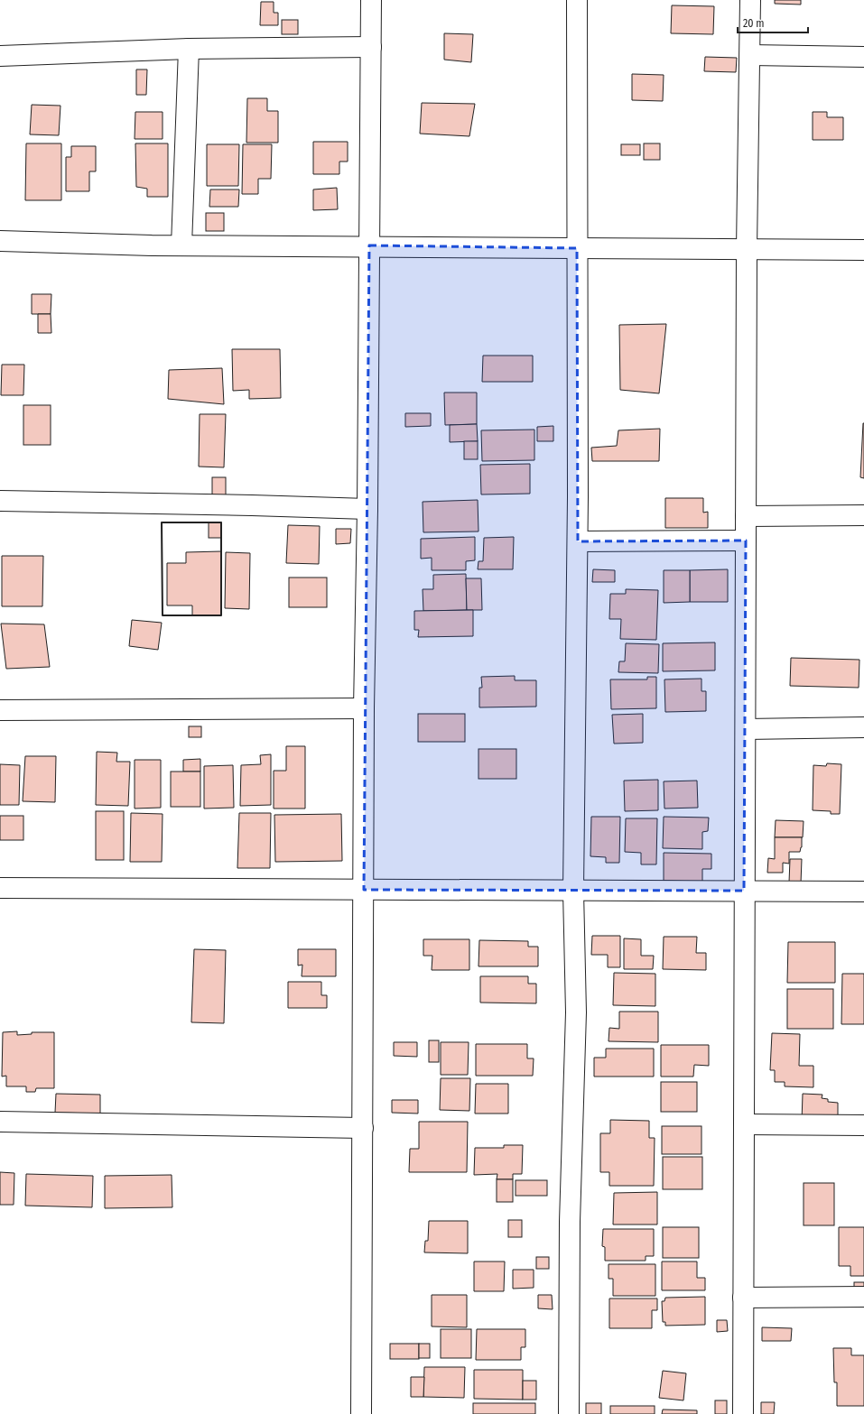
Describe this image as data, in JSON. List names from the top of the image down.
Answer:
{
  "scale_bar": "20 m"
}
